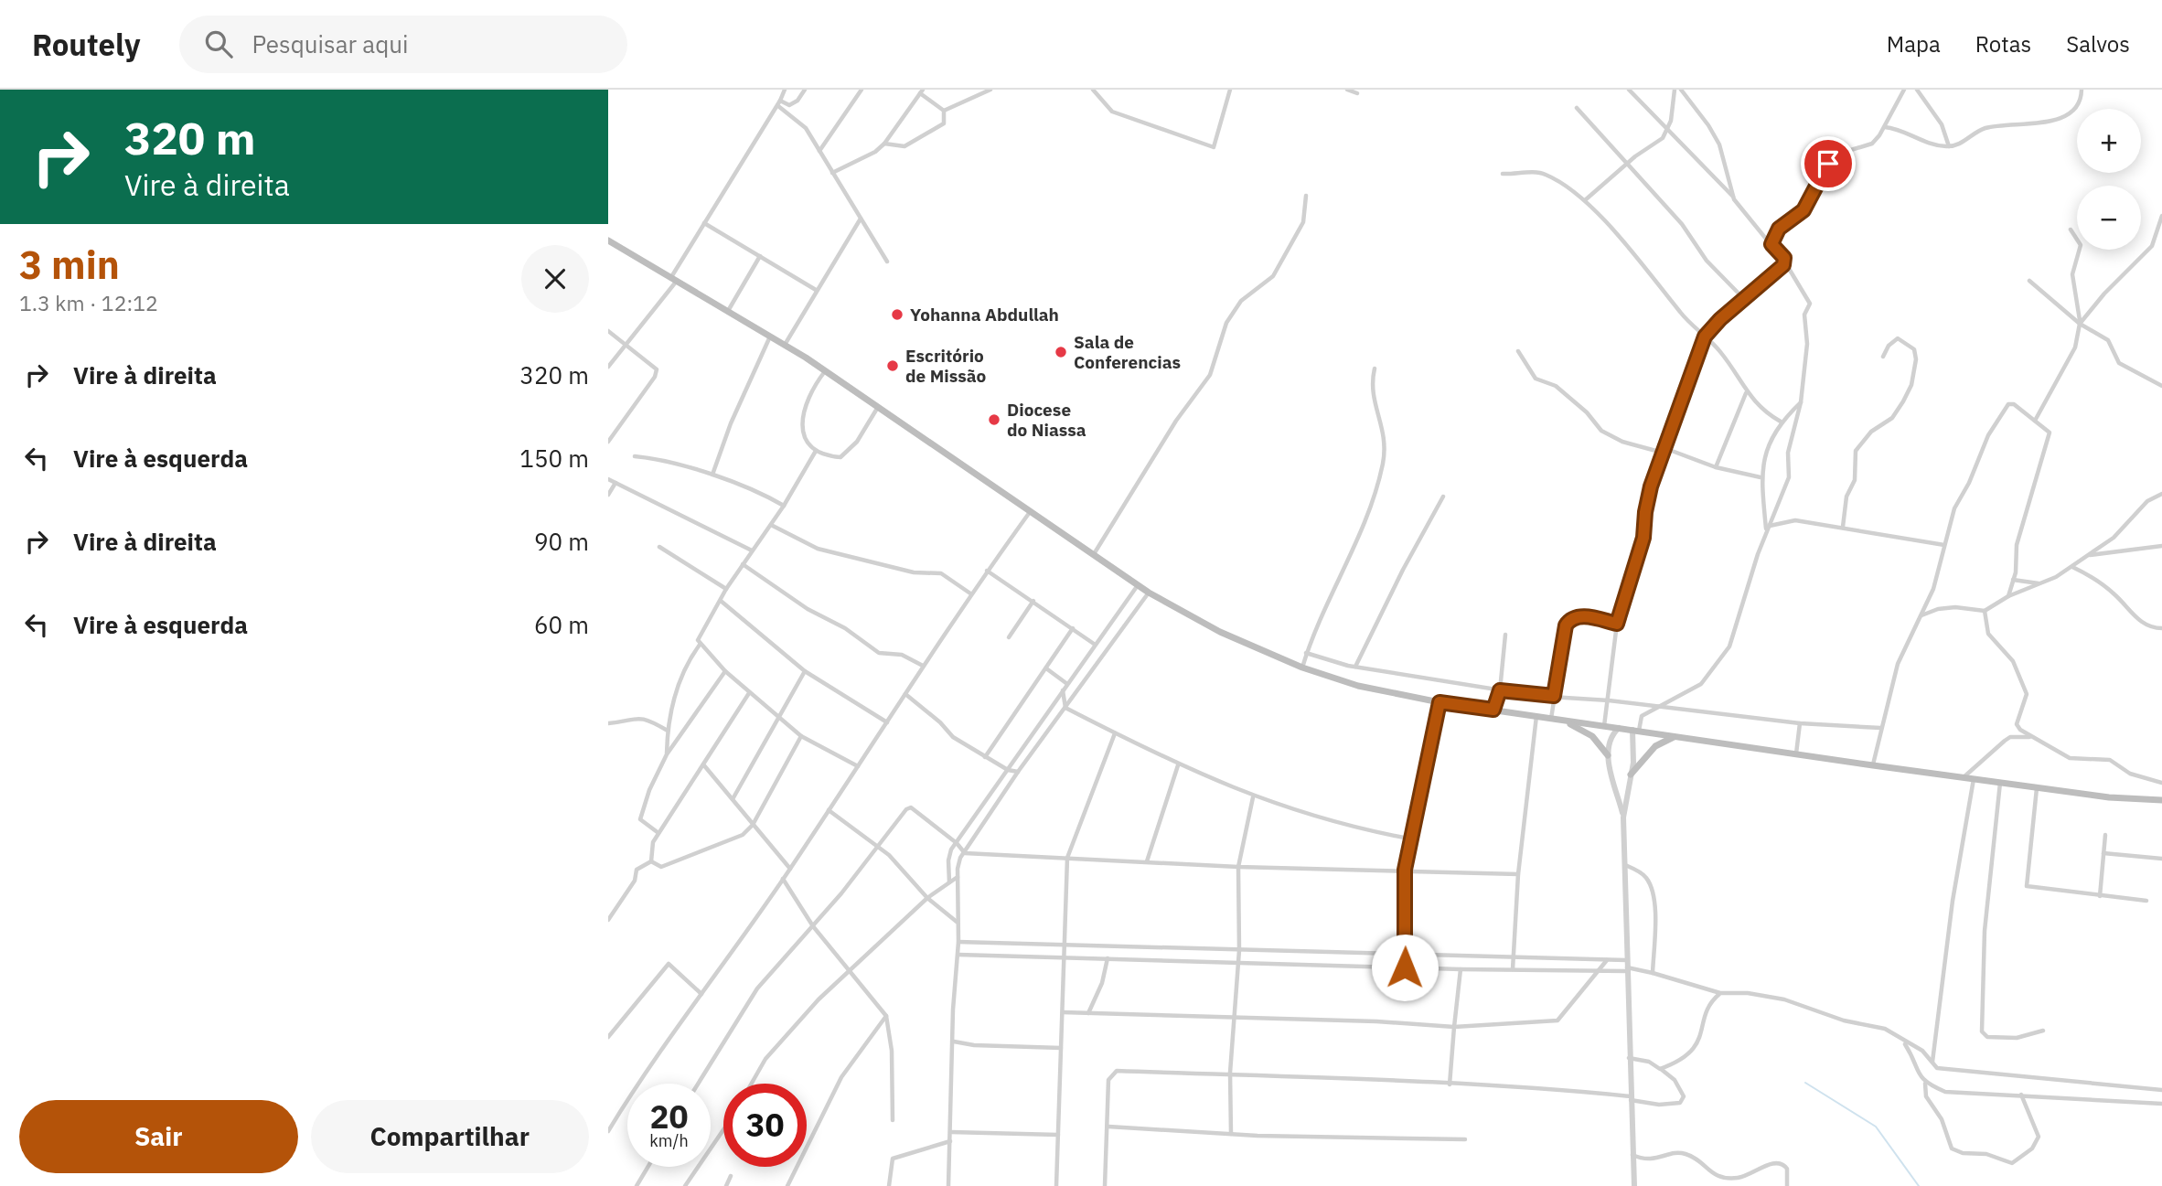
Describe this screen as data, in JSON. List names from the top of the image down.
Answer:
{
  "places": [
    "Yohanna Abdullah",
    "Sala de Conferencias",
    "Escritório de Missão",
    "Diocese do Niassa"
  ],
  "page": {
    "header": "Routely",
    "search": "Pesquisar aqui",
    "nav": ["Mapa", "Rotas", "Salvos"],
    "turn": ["320 m", "Vire à direita"],
    "map_buttons": ["+", "−"],
    "heading": ["3 min", "1.3 km · 12:12"],
    "list": [
      {
        "name": "Vire à direita",
        "value": "320 m"
      },
      {
        "name": "Vire à esquerda",
        "value": "150 m"
      },
      {
        "name": "Vire à direita",
        "value": "90 m"
      },
      {
        "name": "Vire à esquerda",
        "value": "60 m"
      }
    ],
    "speed": "20 km/h",
    "limit": "30",
    "buttons": ["Sair", "Compartilhar"]
  }
}
